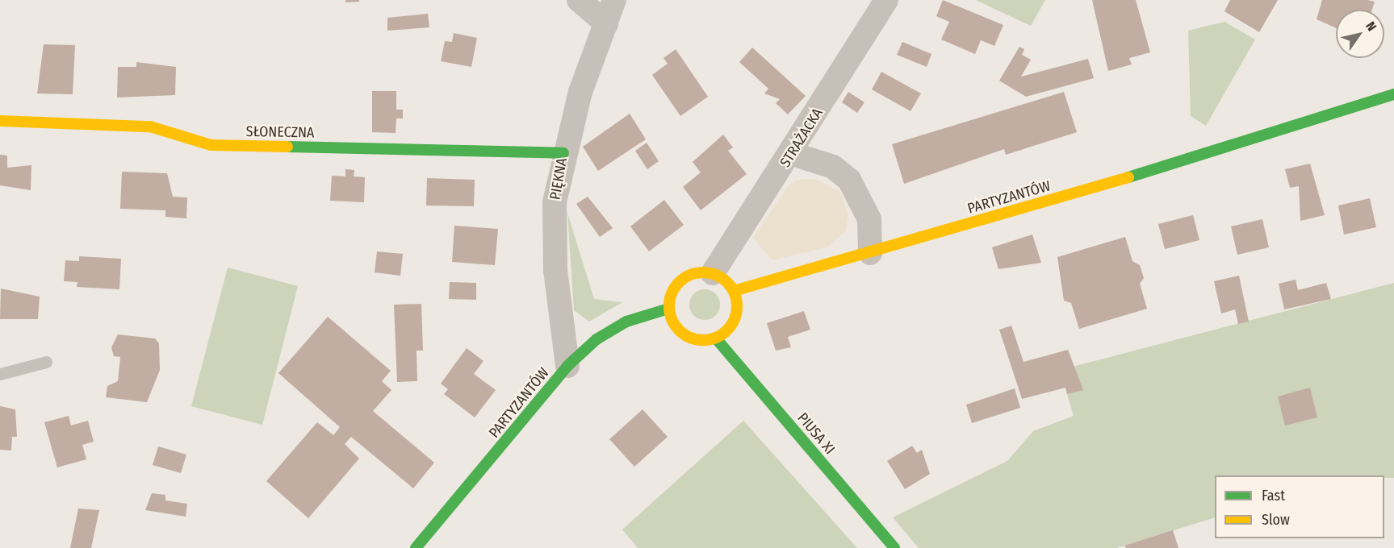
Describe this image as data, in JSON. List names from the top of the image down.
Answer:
{
  "streets": {
    "street": [
      "SŁONECZNA",
      "STRAŻACKA",
      "PIĘKNA",
      "PARTYZANTÓW",
      "PIUSA XI"
    ]
  },
  "crossings": [
    ["SŁONECZNA", "PIĘKNA"],
    ["STRAŻACKA", "PARTYZANTÓW"],
    ["STRAŻACKA", "PIUSA XI"],
    ["PIĘKNA", "PARTYZANTÓW"],
    ["PARTYZANTÓW", "PIUSA XI"]
  ],
  "legend": ["Fast", "Slow"],
  "north": "top right"
}
